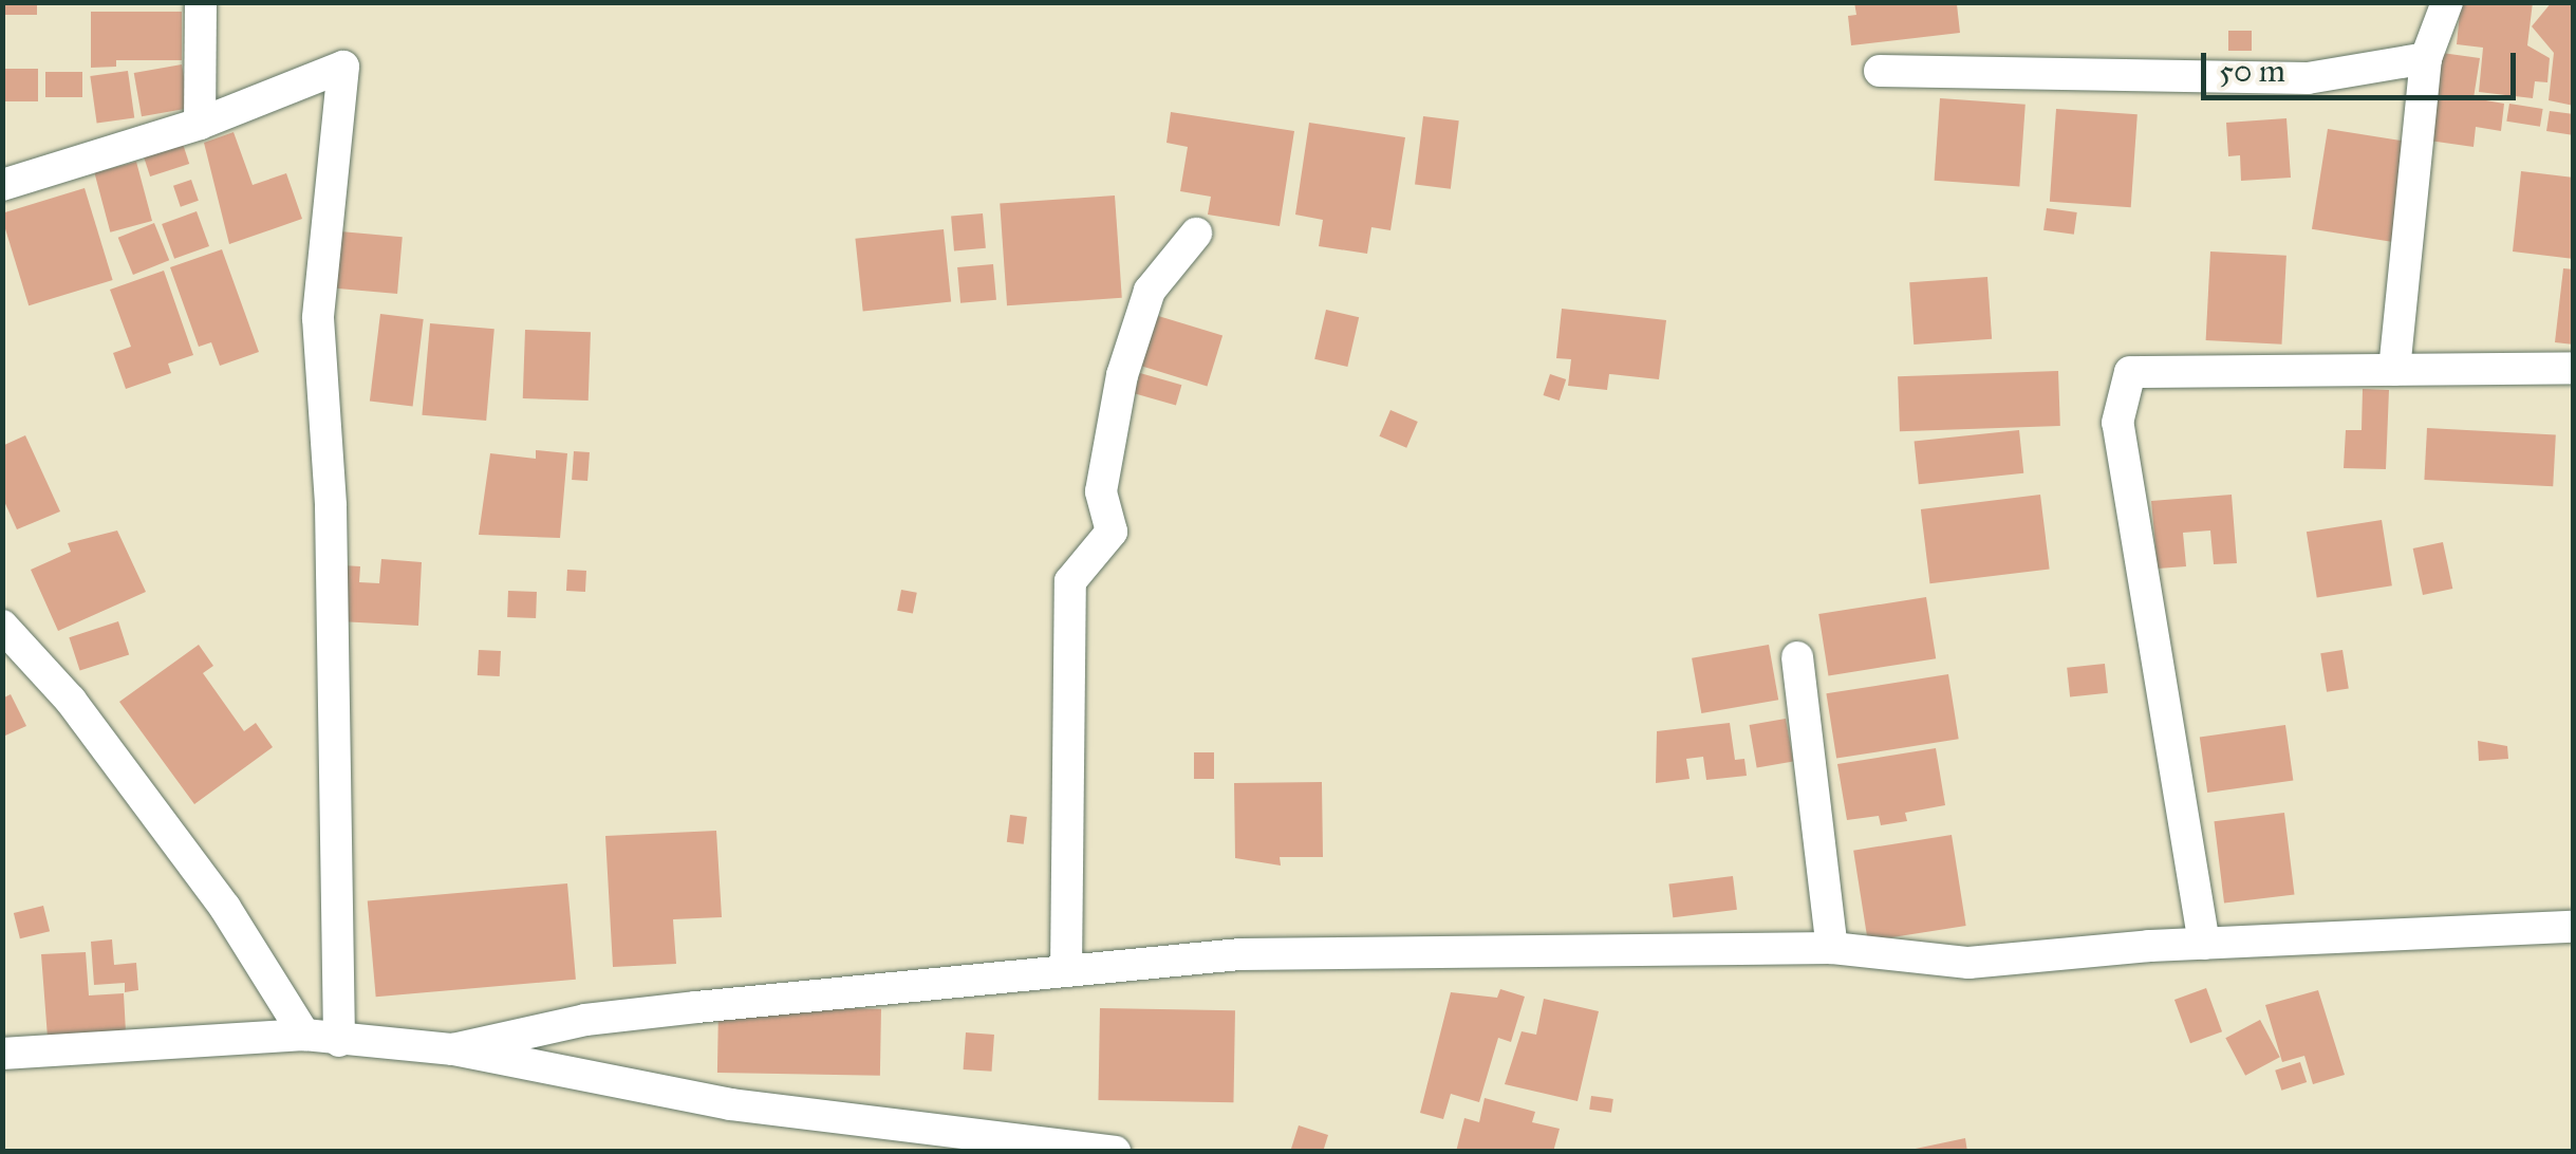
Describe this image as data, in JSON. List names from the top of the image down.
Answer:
{
  "scale_bar": "50 m"
}
